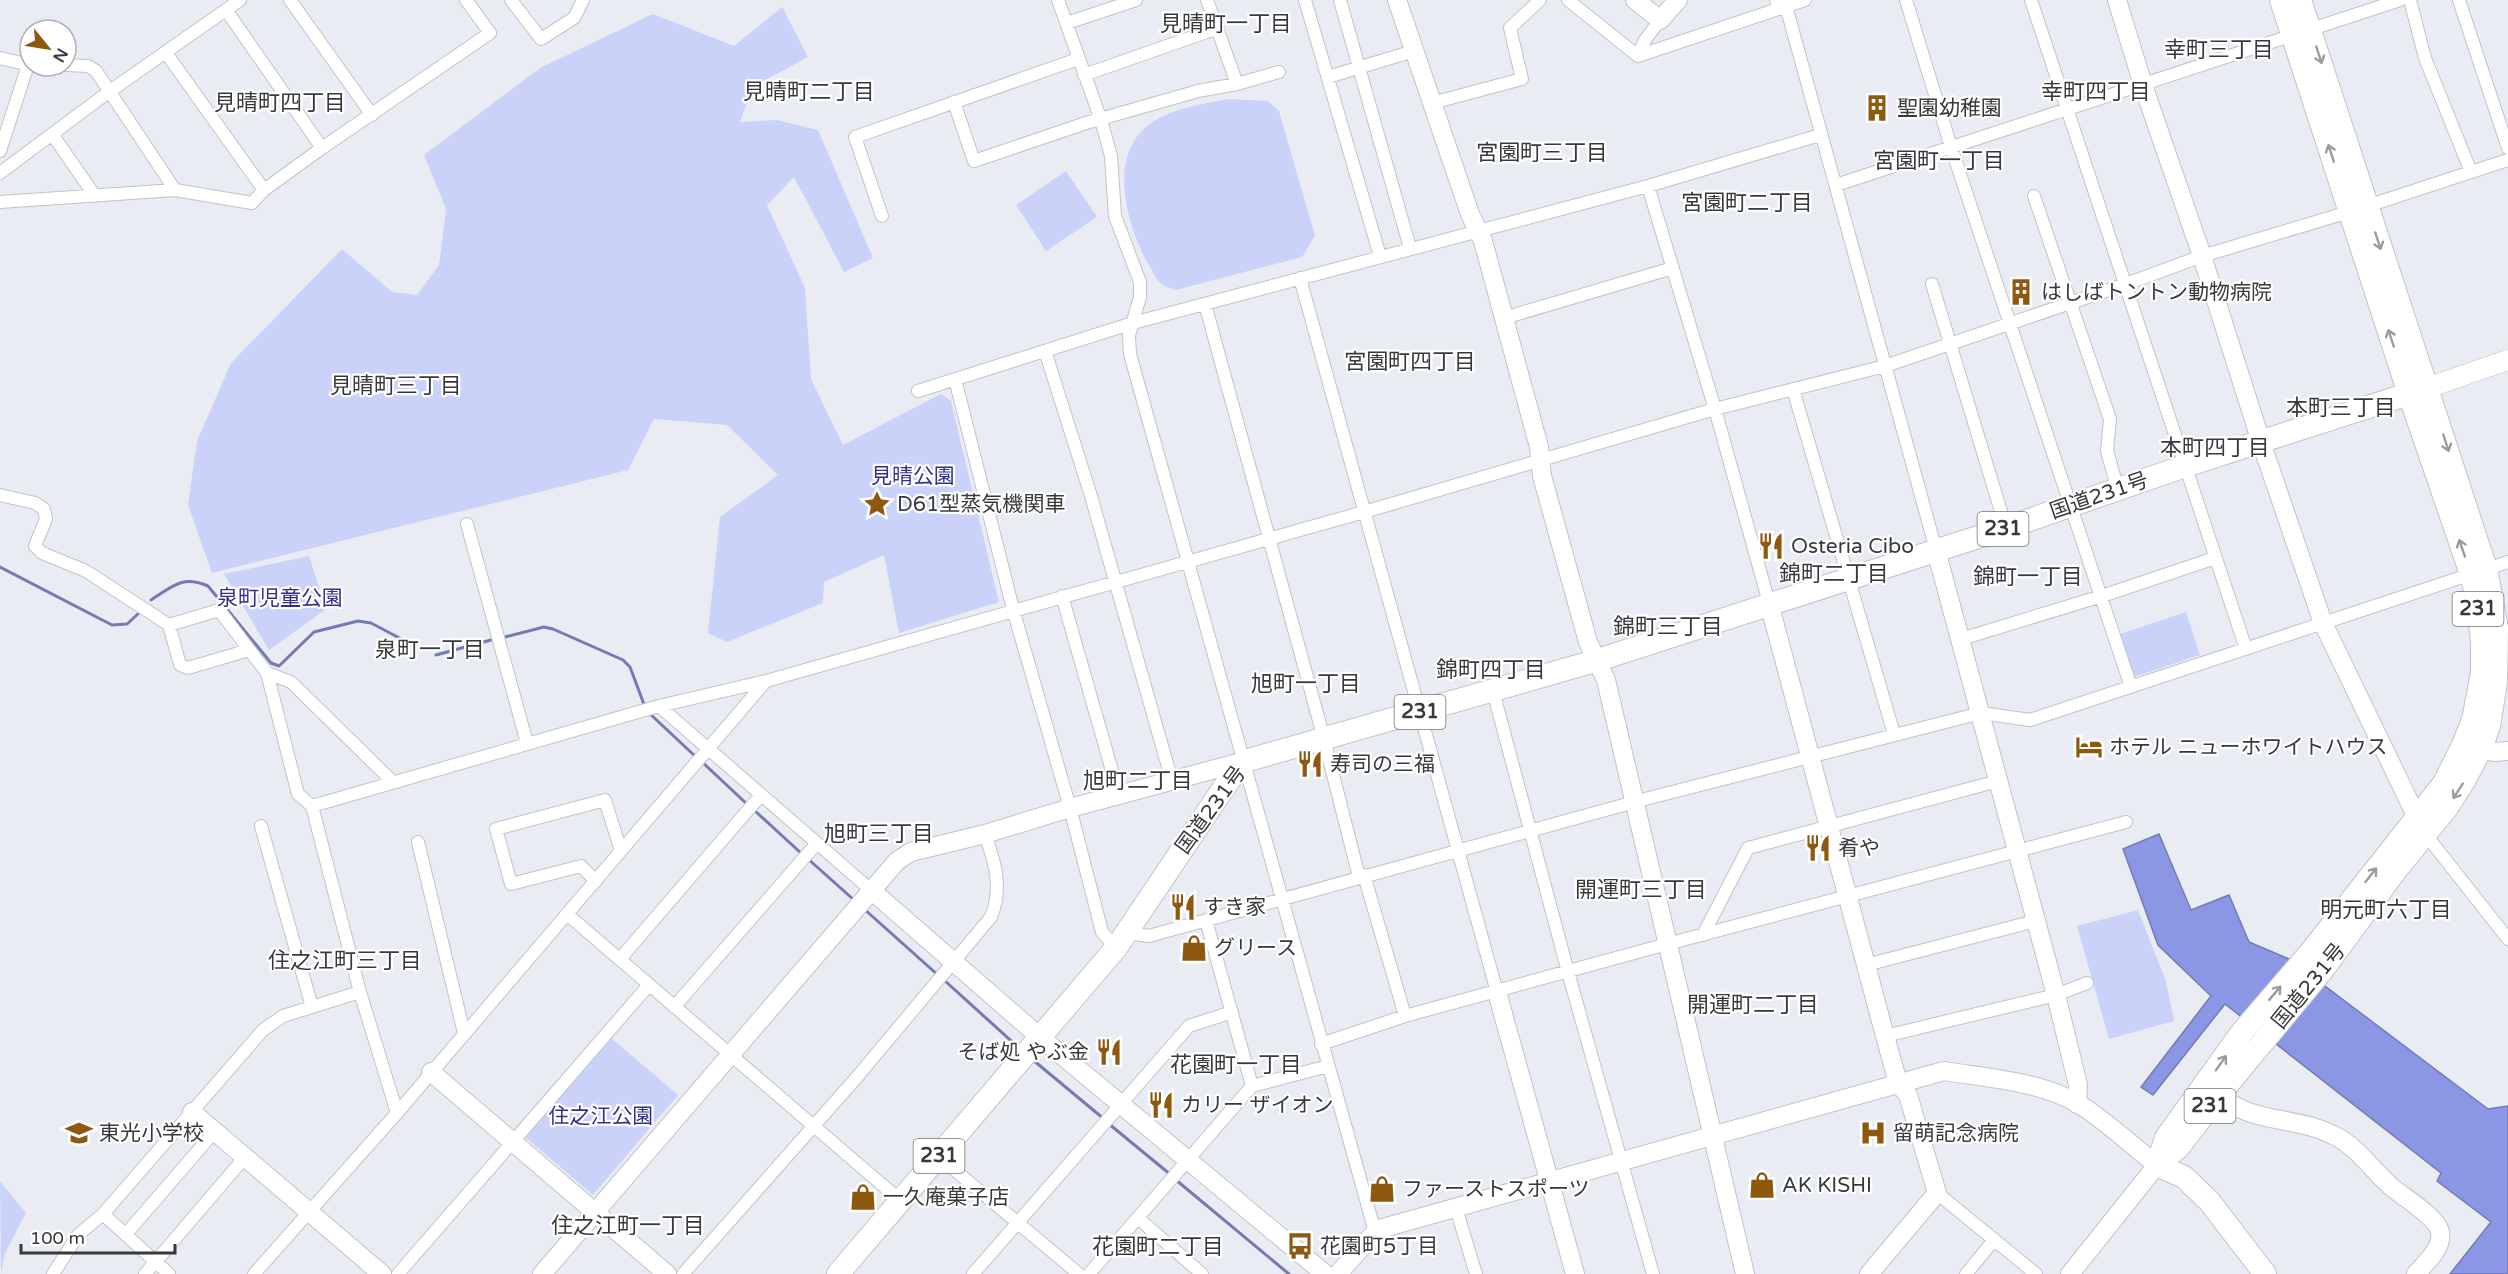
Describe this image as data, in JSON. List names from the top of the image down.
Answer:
{
  "streets": {
    "highway": ["国道231号", "231"]
  },
  "districts": [
    "見晴町一丁目",
    "幸町三丁目",
    "見晴町二丁目",
    "幸町四丁目",
    "見晴町四丁目",
    "宮園町三丁目",
    "宮園町一丁目",
    "宮園町二丁目",
    "宮園町四丁目",
    "見晴町三丁目",
    "本町三丁目",
    "本町四丁目",
    "錦町二丁目",
    "錦町一丁目",
    "錦町三丁目",
    "泉町一丁目",
    "錦町四丁目",
    "旭町一丁目",
    "旭町二丁目",
    "旭町三丁目",
    "開運町三丁目",
    "明元町六丁目",
    "住之江町三丁目",
    "開運町二丁目",
    "花園町一丁目",
    "住之江町一丁目",
    "花園町二丁目"
  ],
  "parks": ["見晴公園", "泉町児童公園", "住之江公園"],
  "places": {
    "building": ["聖園幼稚園", "はしばトントン動物病院"],
    "place": ["D61型蒸気機関車"],
    "restaurant": [
      "Osteria Cibo",
      "寿司の三福",
      "肴や",
      "すき家",
      "そば処 やぶ金",
      "カリー ザイオン"
    ],
    "hotel": ["ホテル ニューホワイトハウス"],
    "shop": [
      "グリース",
      "AK KISHI",
      "ファーストスポーツ",
      "一久庵菓子店"
    ],
    "school or university": ["東光小学校"],
    "hospital": ["留萌記念病院"],
    "bus stop": ["花園町5丁目"]
  },
  "scale_bar": "100 m",
  "north": "bottom right"
}
